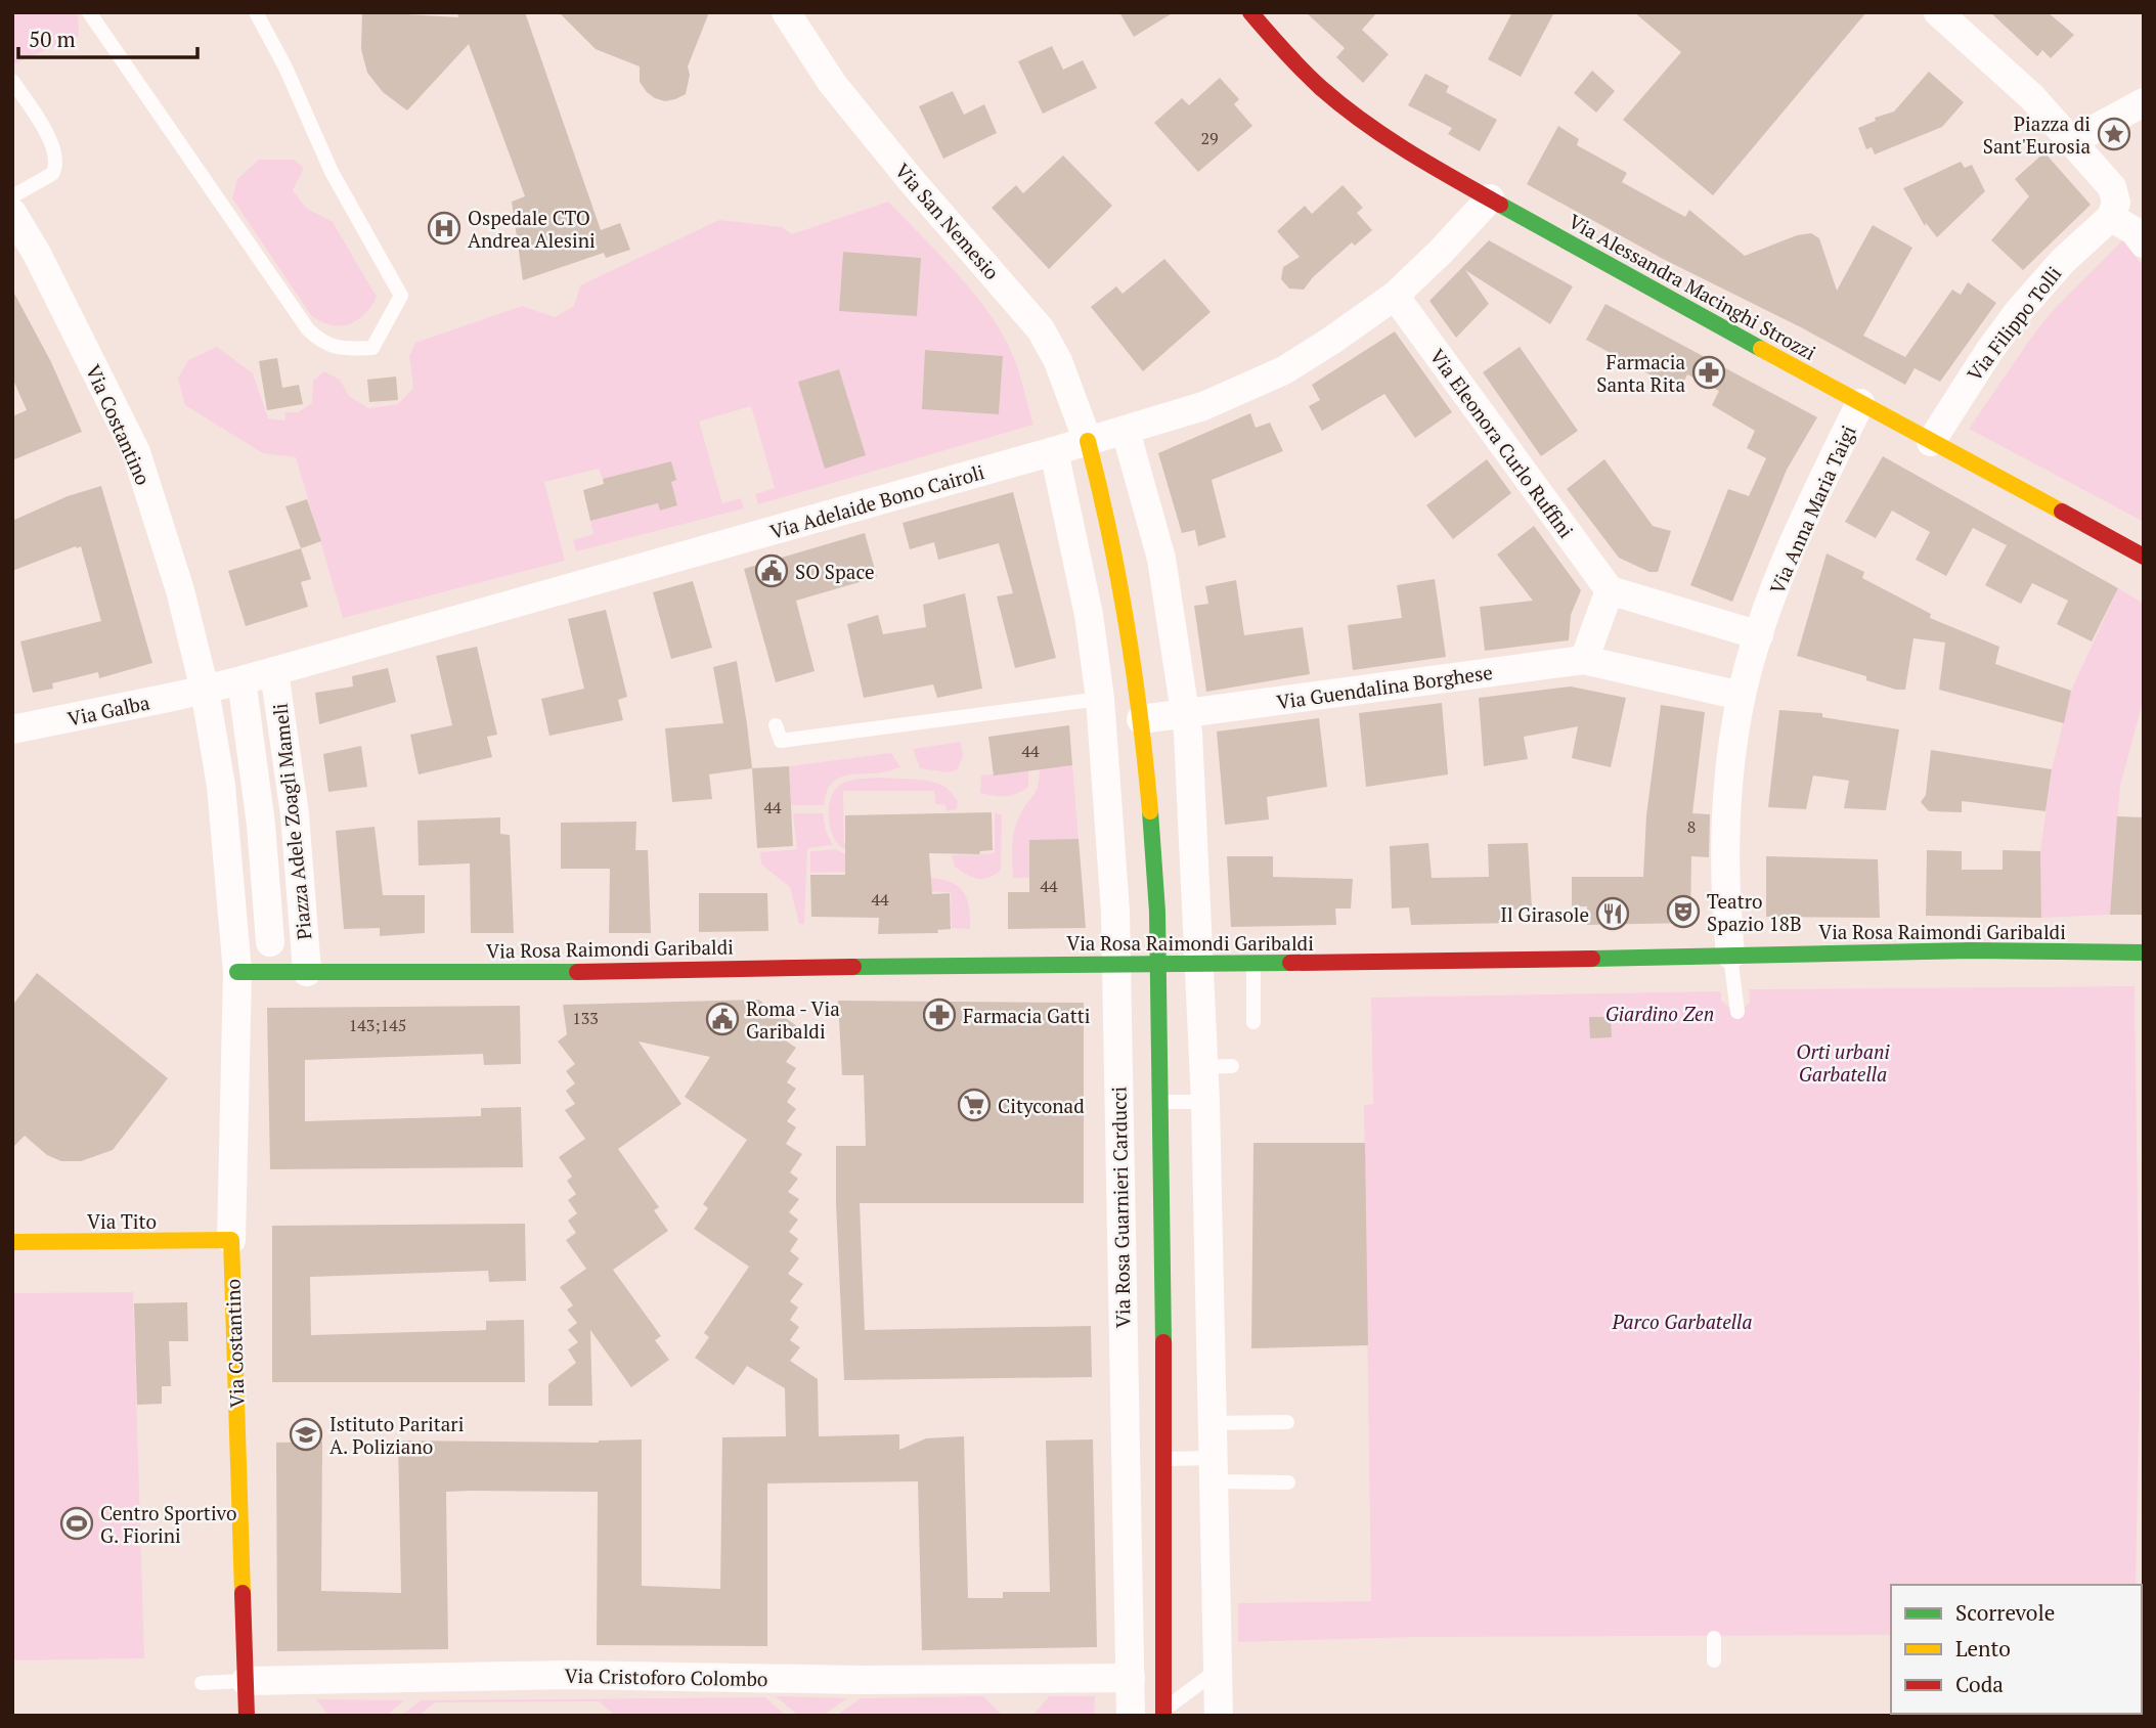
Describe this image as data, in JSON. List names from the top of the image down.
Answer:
{
  "streets": {
    "street": [
      "Via San Nemesio",
      "Via Alessandra Macinghi Strozzi",
      "Via Filippo Tolli",
      "Via Costantino",
      "Via Eleonora Curlo Ruffini",
      "Via Adelaide Bono Cairoli",
      "Via Anna Maria Taigi",
      "Via Guendalina Borghese",
      "Via Galba",
      "Piazza Adele Zoagli Mameli",
      "Via Rosa Raimondi Garibaldi",
      "Via Rosa Guarnieri Carducci",
      "Via Tito",
      "Via Cristoforo Colombo"
    ]
  },
  "crossings": [
    ["Via San Nemesio", "Via Adelaide Bono Cairoli"],
    ["Via San Nemesio", "Via Rosa Guarnieri Carducci"],
    ["Via Alessandra Macinghi Strozzi", "Via Filippo Tolli"],
    ["Via Alessandra Macinghi Strozzi", "Via Adelaide Bono Cairoli"],
    ["Via Alessandra Macinghi Strozzi", "Via Anna Maria Taigi"],
    ["Via Costantino", "Via Adelaide Bono Cairoli"],
    ["Via Costantino", "Via Galba"],
    ["Via Costantino", "Via Rosa Raimondi Garibaldi"],
    ["Via Costantino", "Via Tito"],
    ["Via Costantino", "Via Cristoforo Colombo"],
    ["Via Eleonora Curlo Ruffini", "Via Adelaide Bono Cairoli"],
    ["Via Adelaide Bono Cairoli", "Via Galba"],
    ["Via Adelaide Bono Cairoli", "Piazza Adele Zoagli Mameli"],
    ["Via Adelaide Bono Cairoli", "Via Rosa Guarnieri Carducci"],
    ["Via Anna Maria Taigi", "Via Rosa Raimondi Garibaldi"],
    ["Piazza Adele Zoagli Mameli", "Via Rosa Raimondi Garibaldi"],
    ["Via Rosa Raimondi Garibaldi", "Via Rosa Guarnieri Carducci"],
    ["Via Rosa Guarnieri Carducci", "Via Cristoforo Colombo"]
  ],
  "parks": ["Giardino Zen", "Orti urbani Garbatella", "Parco Garbatella"],
  "places": {
    "place": ["Piazza di Sant'Eurosia"],
    "hospital": ["Ospedale CTO Andrea Alesini"],
    "pharmacy": ["Farmacia Santa Rita", "Farmacia Gatti"],
    "public building": ["SO Space", "Roma - Via Garibaldi"],
    "theatre": ["Teatro Spazio 18B"],
    "restaurant": ["Il Girasole"],
    "supermarket": ["Cityconad"],
    "school or university": ["Istituto Paritari A. Poliziano"],
    "sports": ["Centro Sportivo G. Fiorini"]
  },
  "house_numbers": [
    "29",
    "44",
    "44",
    "8",
    "44",
    "44",
    "133",
    "143;145"
  ],
  "legend": ["Scorrevole", "Lento", "Coda"],
  "scale_bar": "50 m"
}
